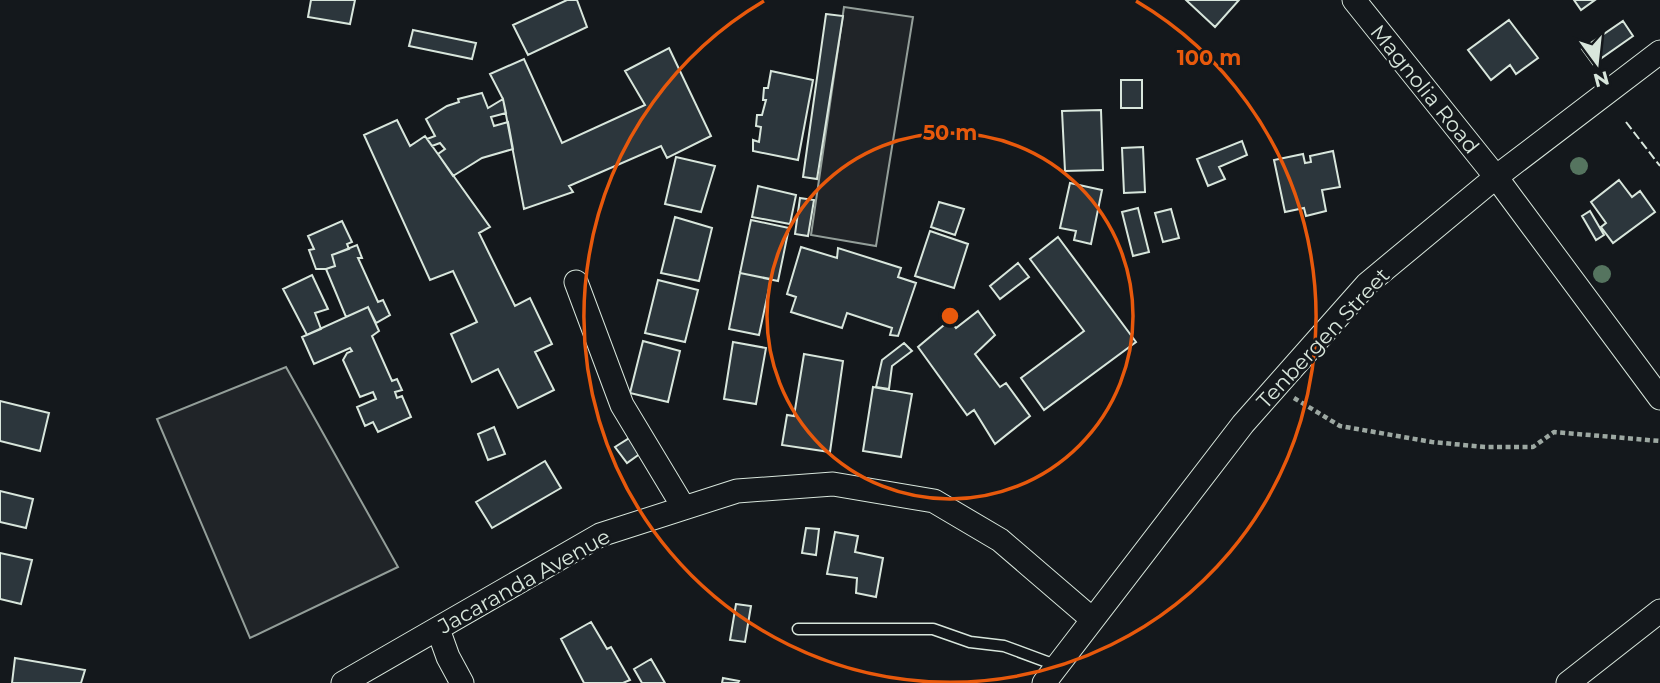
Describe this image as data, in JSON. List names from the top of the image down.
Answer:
{
  "streets": {
    "street": ["Magnolia Road", "Tenbergen Street", "Jacaranda Avenue"]
  },
  "crossings": [
    ["Magnolia Road", "Tenbergen Street"],
    ["Tenbergen Street", "Jacaranda Avenue"]
  ],
  "north": "bottom",
  "rings": ["100 m", "50 m"]
}
